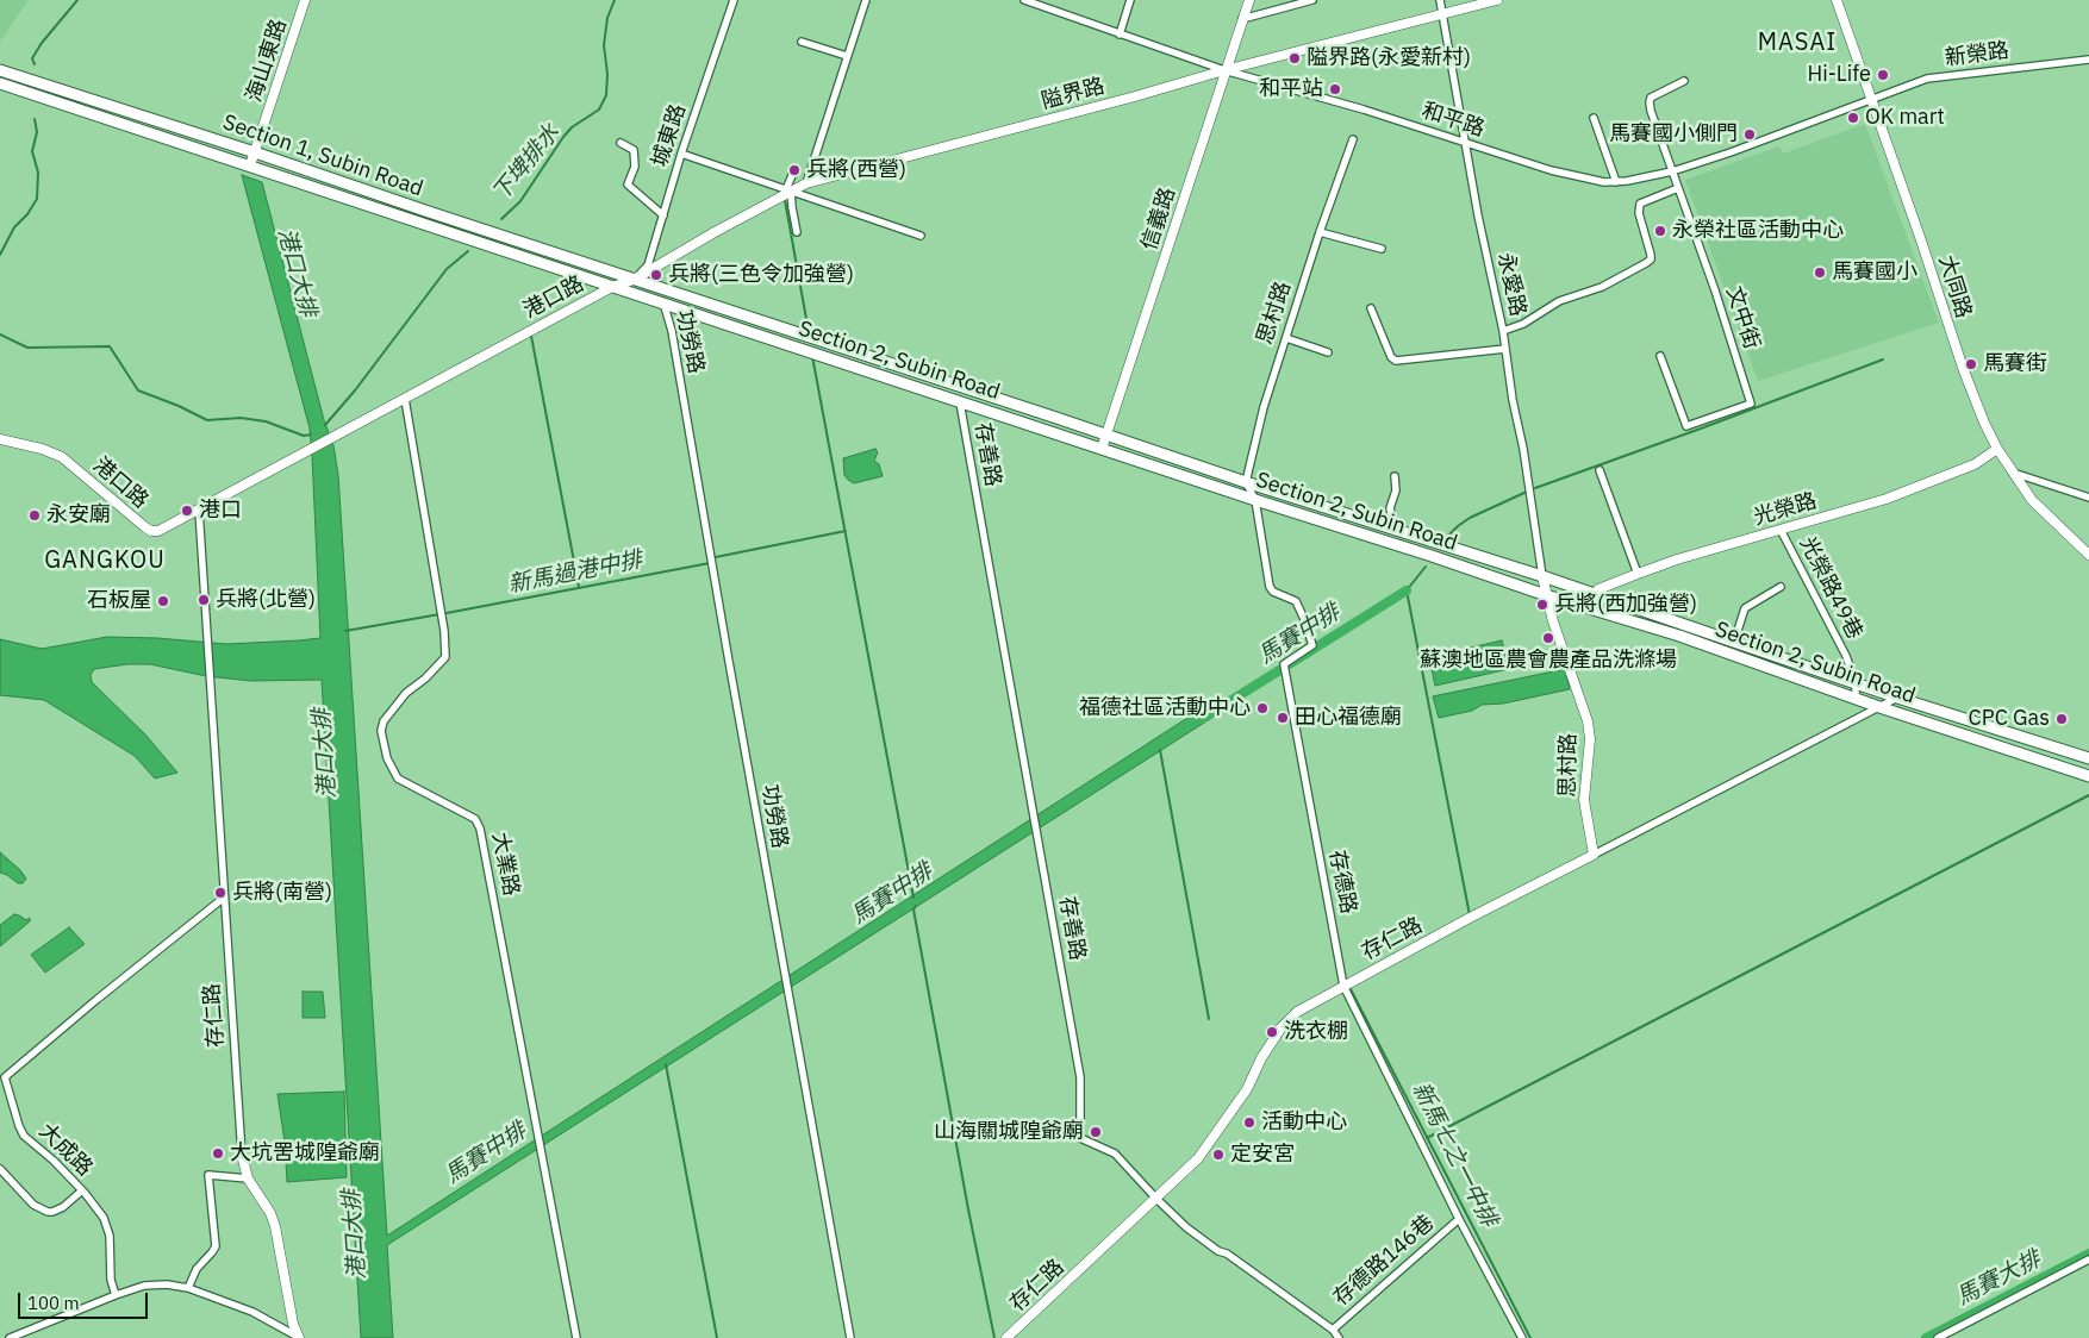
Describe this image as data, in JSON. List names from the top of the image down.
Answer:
{
  "streets": {
    "main road": ["Section 1, Subin Road", "Section 2, Subin Road"],
    "street": [
      "新榮路",
      "海山東路",
      "隘界路",
      "和平路",
      "城東路",
      "信義路",
      "永愛路",
      "大同路",
      "港口路",
      "思村路",
      "文中街",
      "功勞路",
      "存善路",
      "光榮路",
      "光榮路49巷",
      "大業路",
      "存德路",
      "存仁路",
      "大成路",
      "存德路146巷"
    ]
  },
  "crossings": [
    ["新榮路", "和平路"],
    ["新榮路", "大同路"],
    ["海山東路", "Section 1, Subin Road"],
    ["隘界路", "和平路"],
    ["隘界路", "信義路"],
    ["隘界路", "永愛路"],
    ["隘界路", "港口路"],
    ["和平路", "信義路"],
    ["和平路", "永愛路"],
    ["和平路", "大同路"],
    ["和平路", "文中街"],
    ["城東路", "Section 1, Subin Road"],
    ["城東路", "港口路"],
    ["城東路", "Section 2, Subin Road"],
    ["Section 1, Subin Road", "港口路"],
    ["Section 1, Subin Road", "Section 2, Subin Road"],
    ["信義路", "Section 2, Subin Road"],
    ["永愛路", "思村路"],
    ["永愛路", "Section 2, Subin Road"],
    ["大同路", "光榮路"],
    ["港口路", "Section 2, Subin Road"],
    ["港口路", "大業路"],
    ["港口路", "存仁路"],
    ["思村路", "Section 2, Subin Road"],
    ["思村路", "存仁路"],
    ["功勞路", "Section 2, Subin Road"],
    ["Section 2, Subin Road", "存善路"],
    ["Section 2, Subin Road", "光榮路"],
    ["Section 2, Subin Road", "光榮路49巷"],
    ["Section 2, Subin Road", "存德路"],
    ["Section 2, Subin Road", "存仁路"],
    ["存善路", "存仁路"],
    ["存善路", "存德路146巷"],
    ["光榮路", "光榮路49巷"],
    ["存德路", "存仁路"],
    ["存德路", "存德路146巷"],
    ["存仁路", "大成路"]
  ],
  "districts": ["MASAI", "GANGKOU"],
  "water": [
    "下埤排水",
    "港口大排",
    "新馬過港中排",
    "馬賽中排",
    "新馬七之一中排",
    "馬賽大排"
  ],
  "places": [
    "隘界路(永愛新村)",
    "Hi-Life",
    "和平站",
    "OK mart",
    "馬賽國小側門",
    "兵將(西營)",
    "永榮社區活動中心",
    "馬賽國小",
    "兵將(三色令加強營)",
    "馬賽街",
    "港口",
    "永安廟",
    "兵將(北營)",
    "石板屋",
    "兵將(西加強營)",
    "蘇澳地區農會農產品洗滌場",
    "福德社區活動中心",
    "田心福德廟",
    "CPC Gas",
    "兵將(南營)",
    "洗衣棚",
    "活動中心",
    "山海關城隍爺廟",
    "大坑罟城隍爺廟",
    "定安宮"
  ],
  "scale_bar": "100 m"
}
